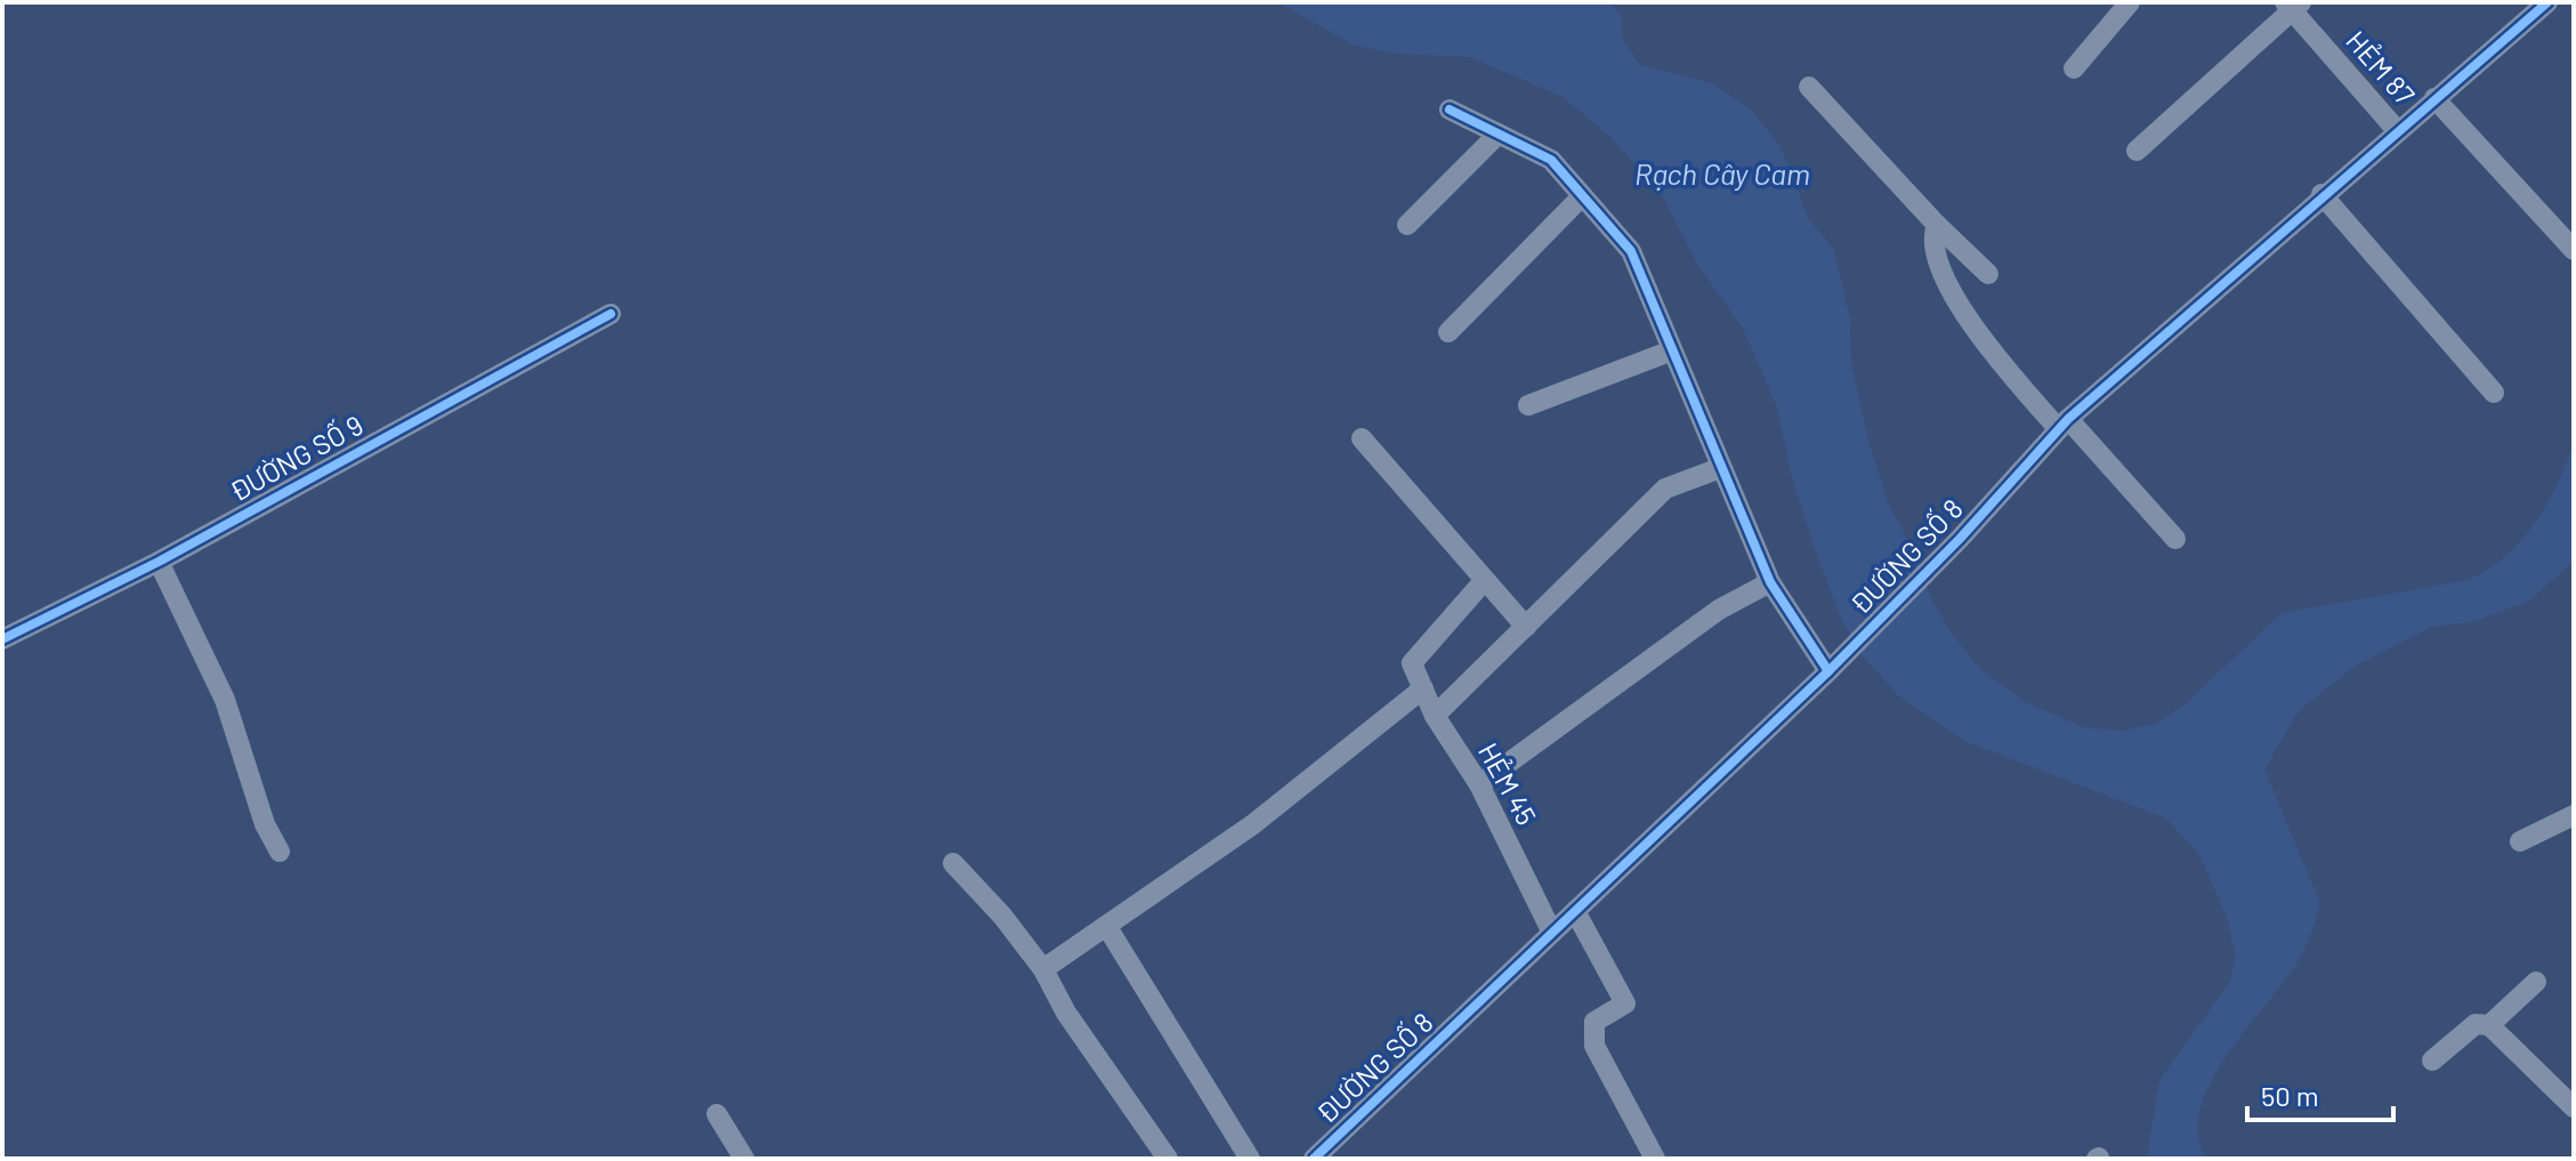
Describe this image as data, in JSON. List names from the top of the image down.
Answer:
{
  "streets": {
    "street": [
      "HẺM 87",
      "ĐƯỜNG SỐ 9",
      "ĐƯỜNG SỐ 8",
      "HẺM 45"
    ]
  },
  "crossings": [
    ["HẺM 87", "ĐƯỜNG SỐ 8"],
    ["ĐƯỜNG SỐ 8", "HẺM 45"]
  ],
  "water": ["Rạch Cây Cam"],
  "scale_bar": "50 m"
}
